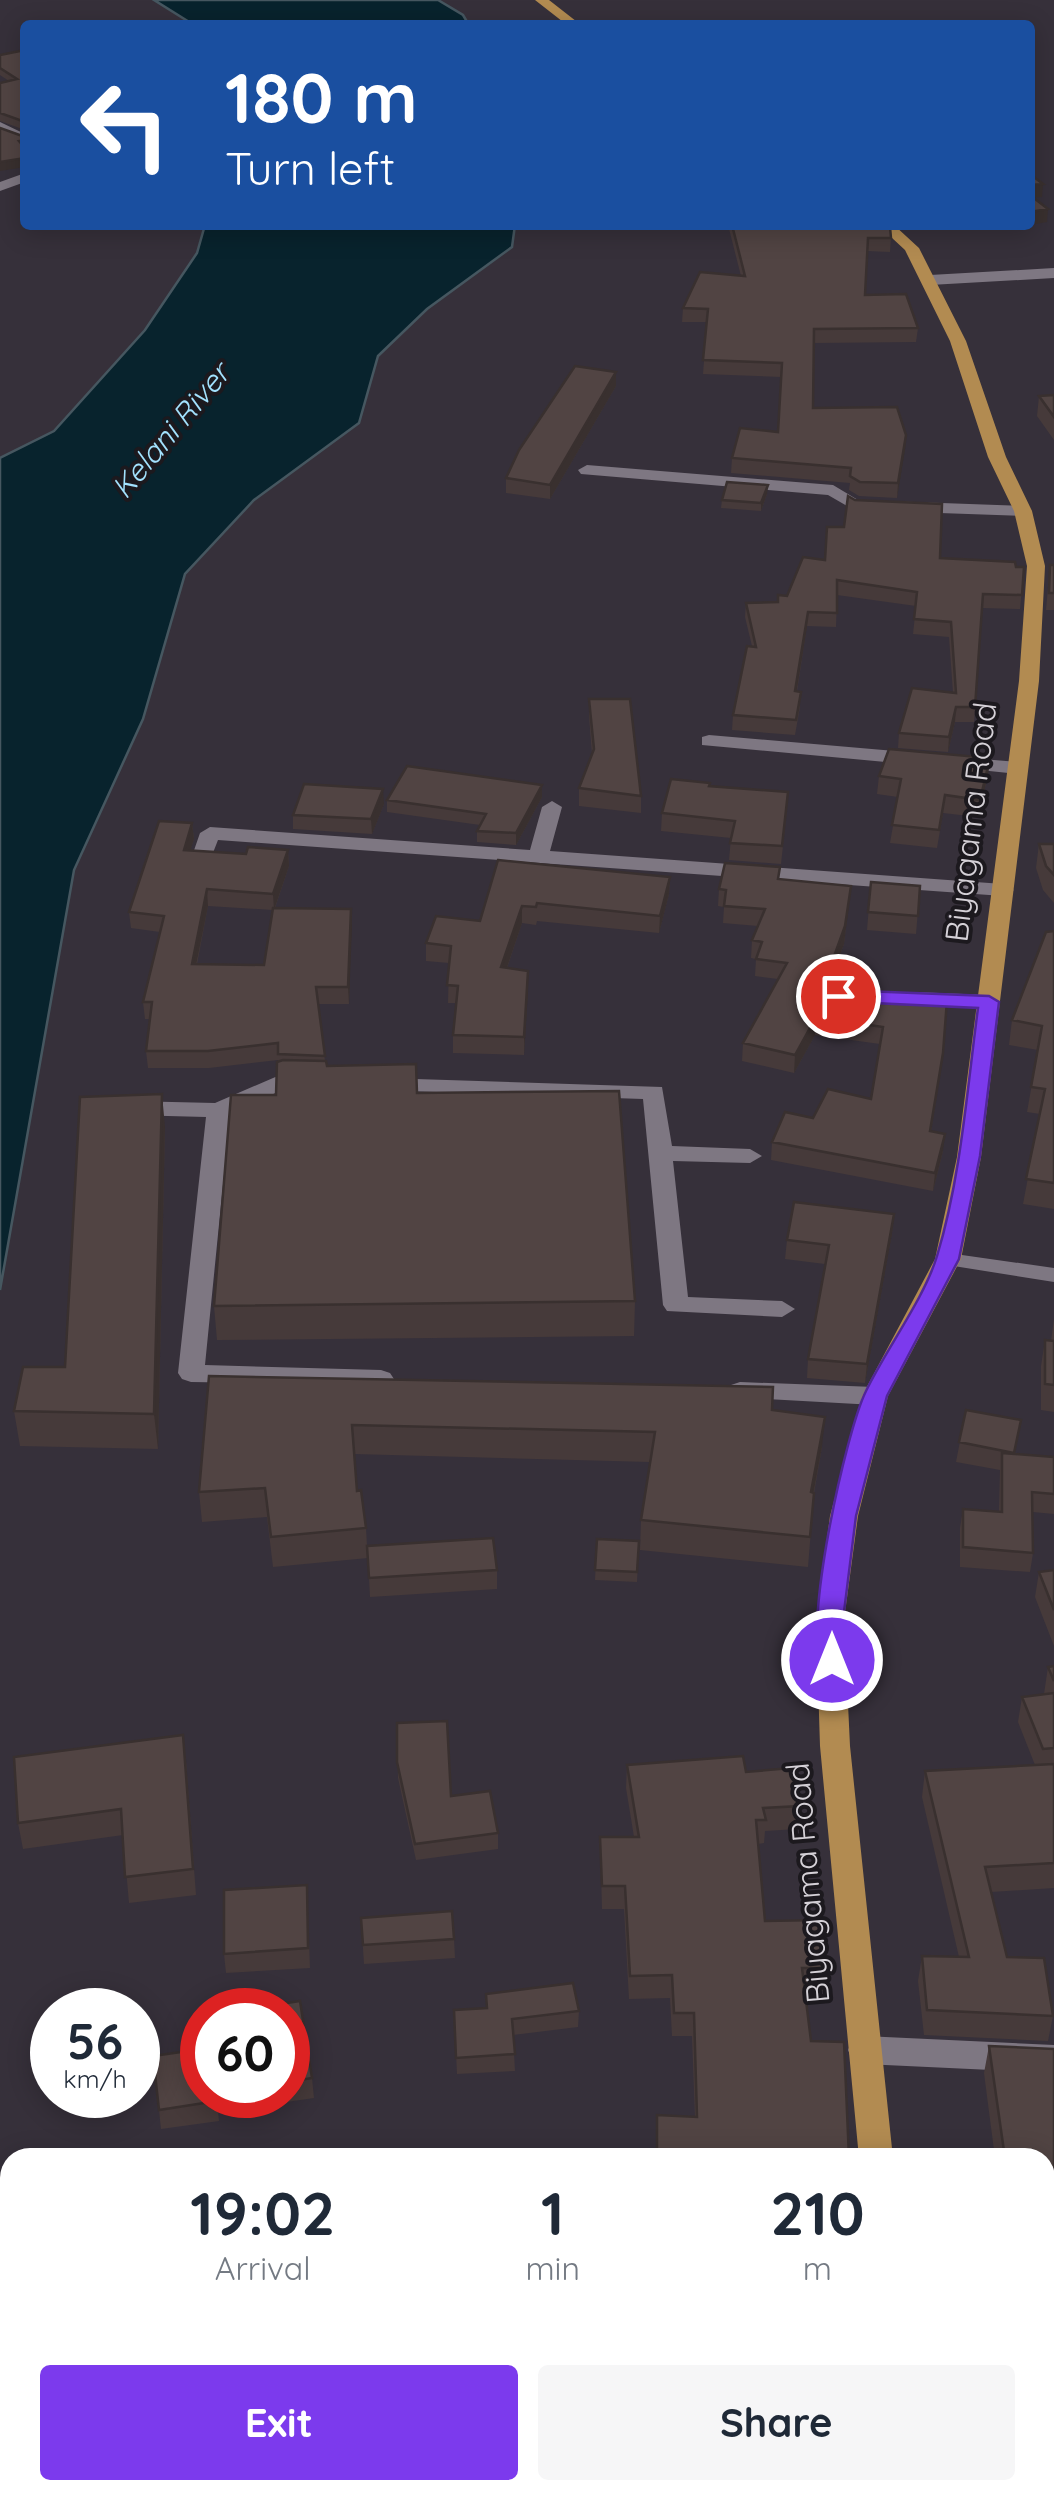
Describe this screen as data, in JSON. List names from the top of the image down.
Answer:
{
  "streets": {
    "main road": ["Biyagama Road"]
  },
  "water": ["Kelani River"],
  "page": {
    "turn": ["180 m", "Turn left"],
    "speed": "56 km/h",
    "limit": "60",
    "eta": [
      "19:02",
      "Arrival",
      "1",
      "min",
      "210",
      "m"
    ],
    "buttons": ["Exit", "Share"]
  }
}
